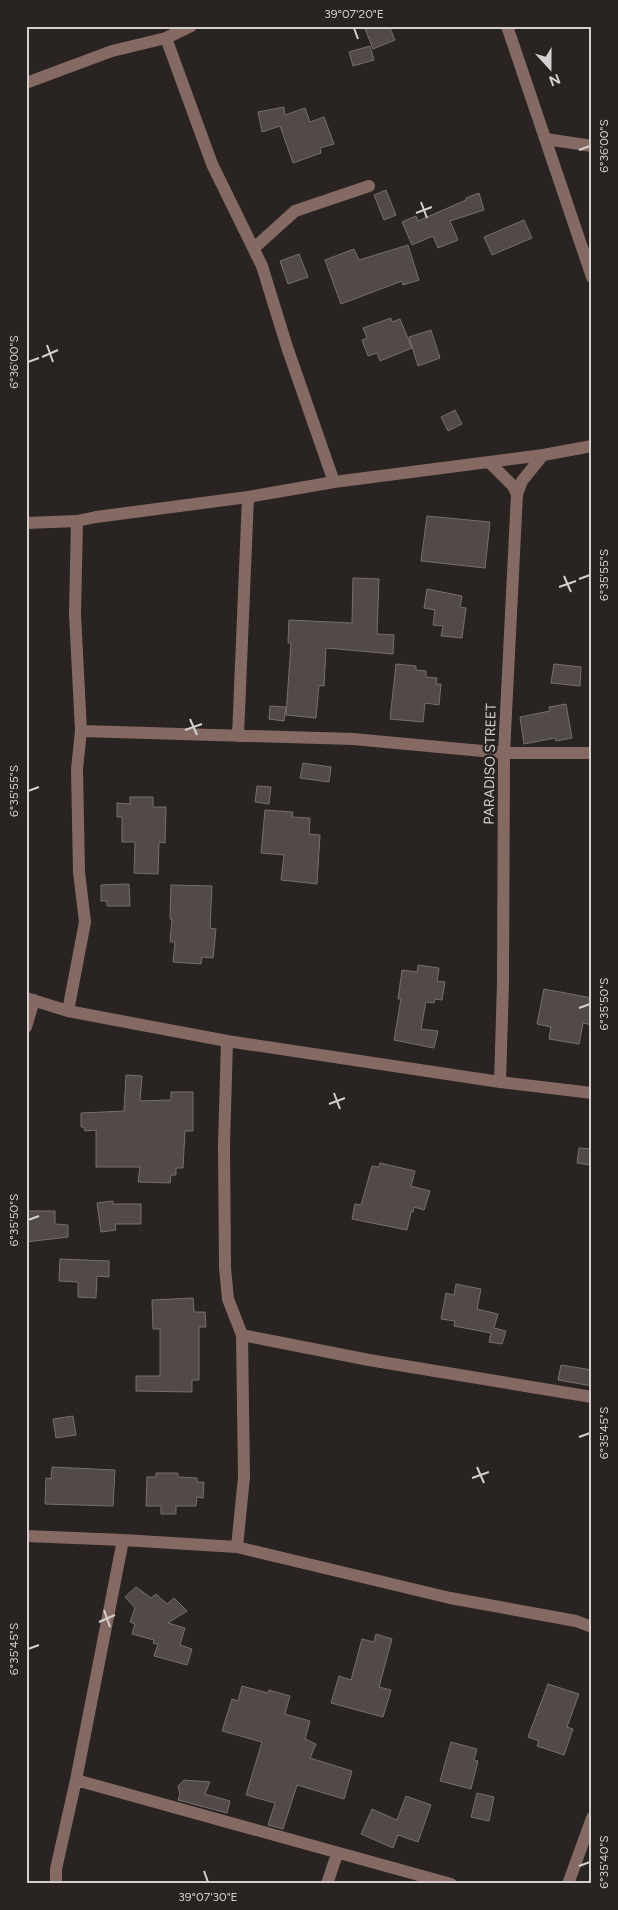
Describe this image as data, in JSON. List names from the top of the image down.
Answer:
{
  "streets": {
    "street": ["PARADISO STREET"]
  },
  "north": "bottom",
  "coordinates": [
    "39°07'20\"E",
    "6°36'00\"S",
    "6°35'55\"S",
    "6°35'50\"S",
    "6°35'45\"S",
    "6°35'40\"S",
    "39°07'30\"E"
  ]
}
